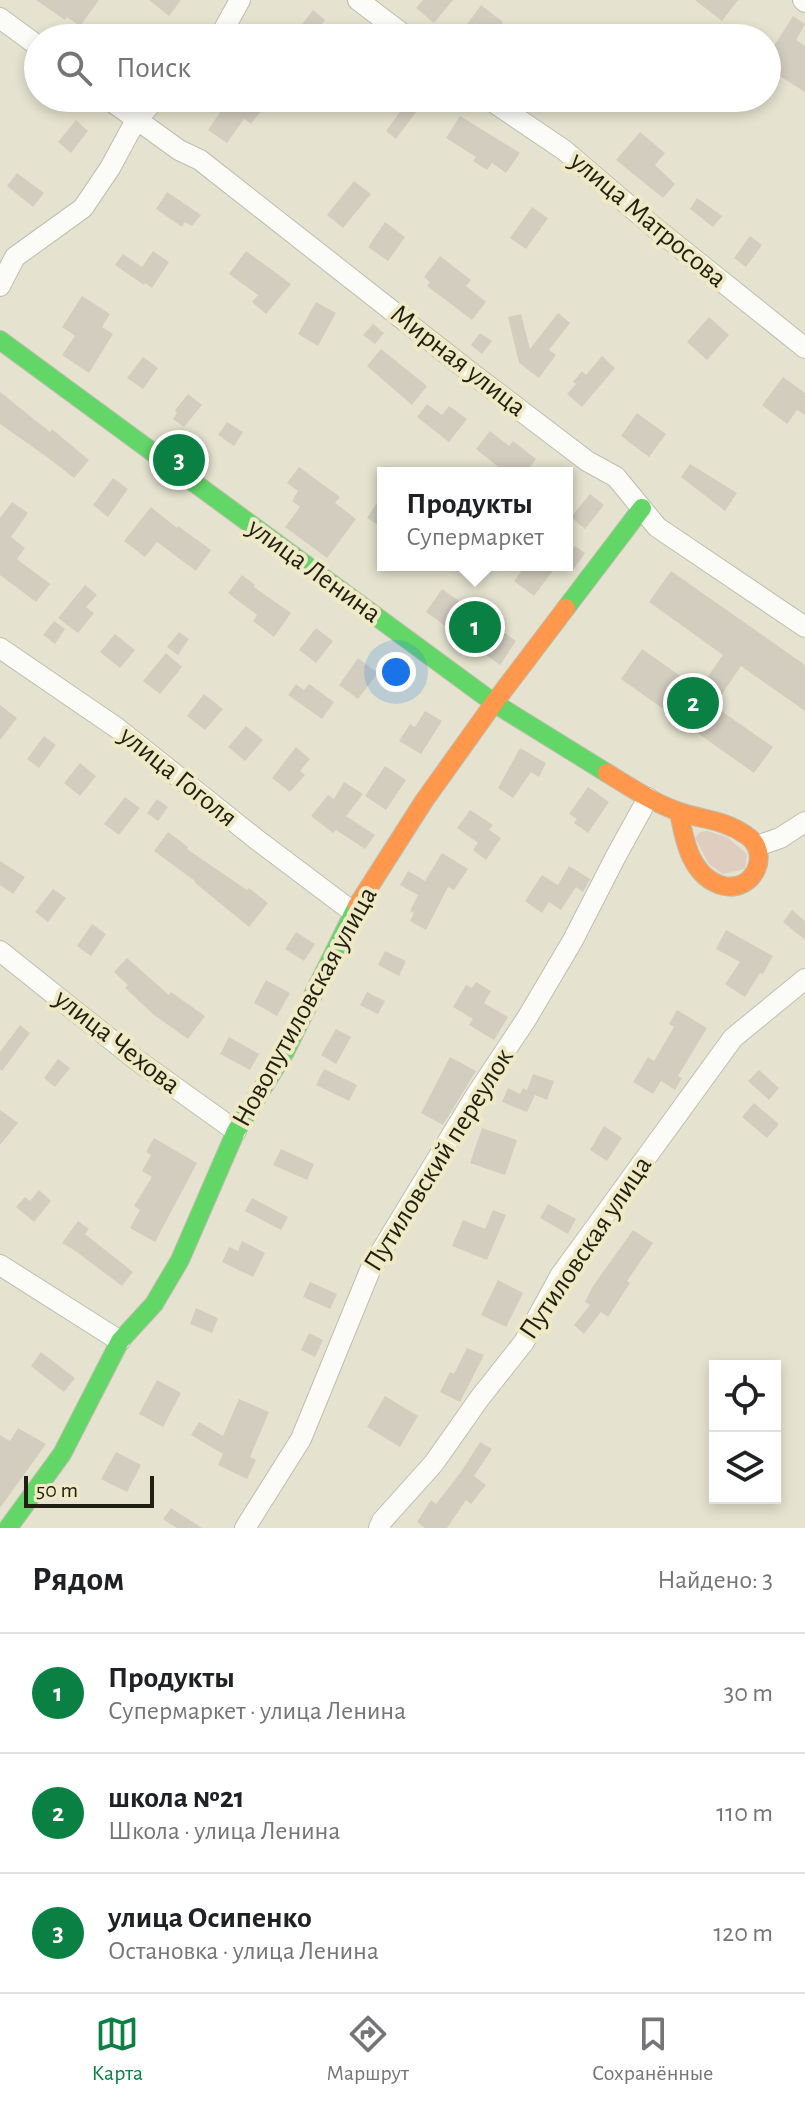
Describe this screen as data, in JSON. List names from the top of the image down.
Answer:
{
  "streets": {
    "street": [
      "улица Матросова",
      "Мирная улица",
      "улица Ленина",
      "улица Гоголя",
      "Новопутиловская улица",
      "улица Чехова",
      "Путиловский переулок",
      "Путиловская улица"
    ]
  },
  "crossings": [
    ["Мирная улица", "Новопутиловская улица"],
    ["улица Ленина", "Новопутиловская улица"],
    ["улица Ленина", "Путиловский переулок"],
    ["улица Гоголя", "Новопутиловская улица"],
    ["Новопутиловская улица", "улица Чехова"]
  ],
  "scale_bar": "50 m",
  "page": {
    "search": "Поиск",
    "pins": ["3", "1", "2"],
    "popup": ["Продукты", "Супермаркет"],
    "scale": "50 m",
    "heading": ["Рядом", "Найдено: 3"],
    "list": [
      {
        "mark": "1",
        "name": "Продукты",
        "note": "Супермаркет · улица Ленина",
        "value": "30 m"
      },
      {
        "mark": "2",
        "name": "школа №21",
        "note": "Школа · улица Ленина",
        "value": "110 m"
      },
      {
        "mark": "3",
        "name": "улица Осипенко",
        "note": "Остановка · улица Ленина",
        "value": "120 m"
      }
    ],
    "nav": ["Карта", "Маршрут", "Сохранённые"]
  }
}
